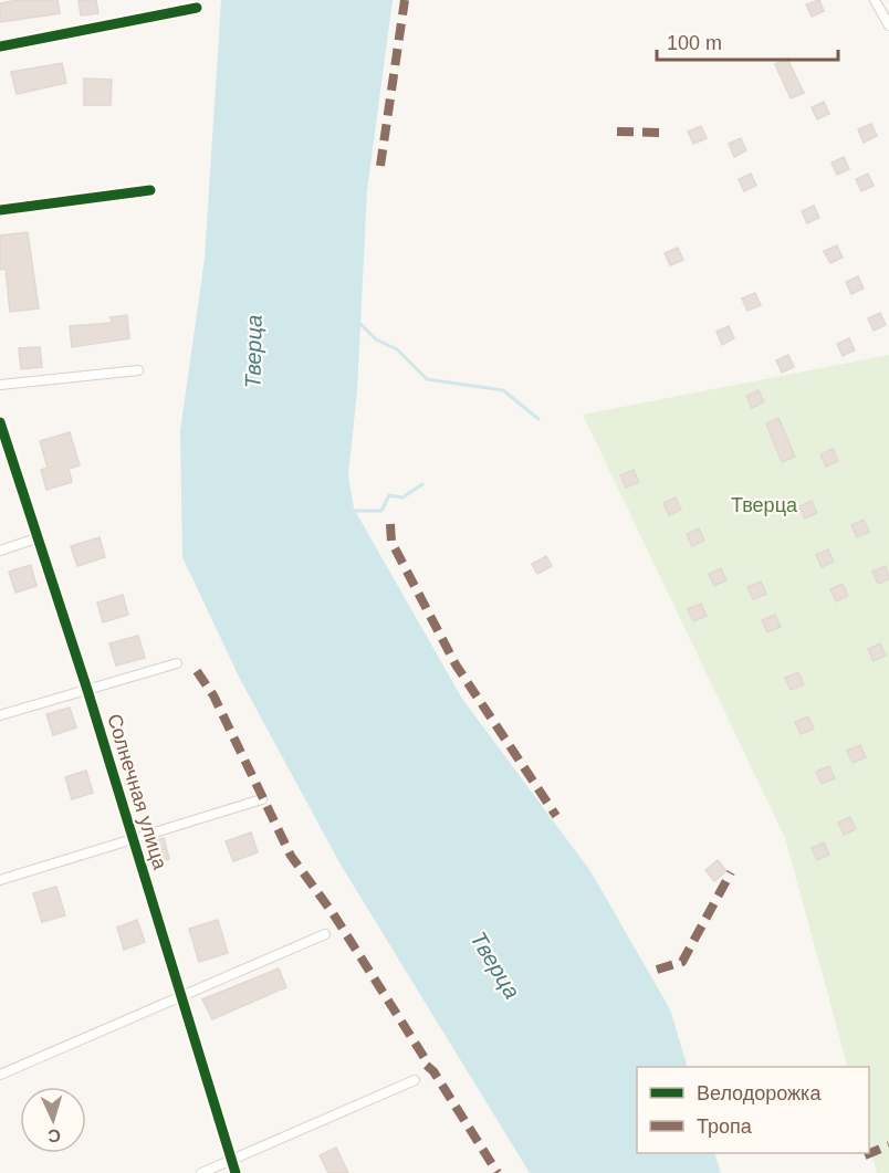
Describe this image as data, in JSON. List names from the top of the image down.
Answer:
{
  "streets": {
    "street": ["Солнечная улица"]
  },
  "water": ["Тверца"],
  "parks": ["Тверца"],
  "legend": ["Велодорожка", "Тропа"],
  "scale_bar": "100 m",
  "north": "bottom"
}
